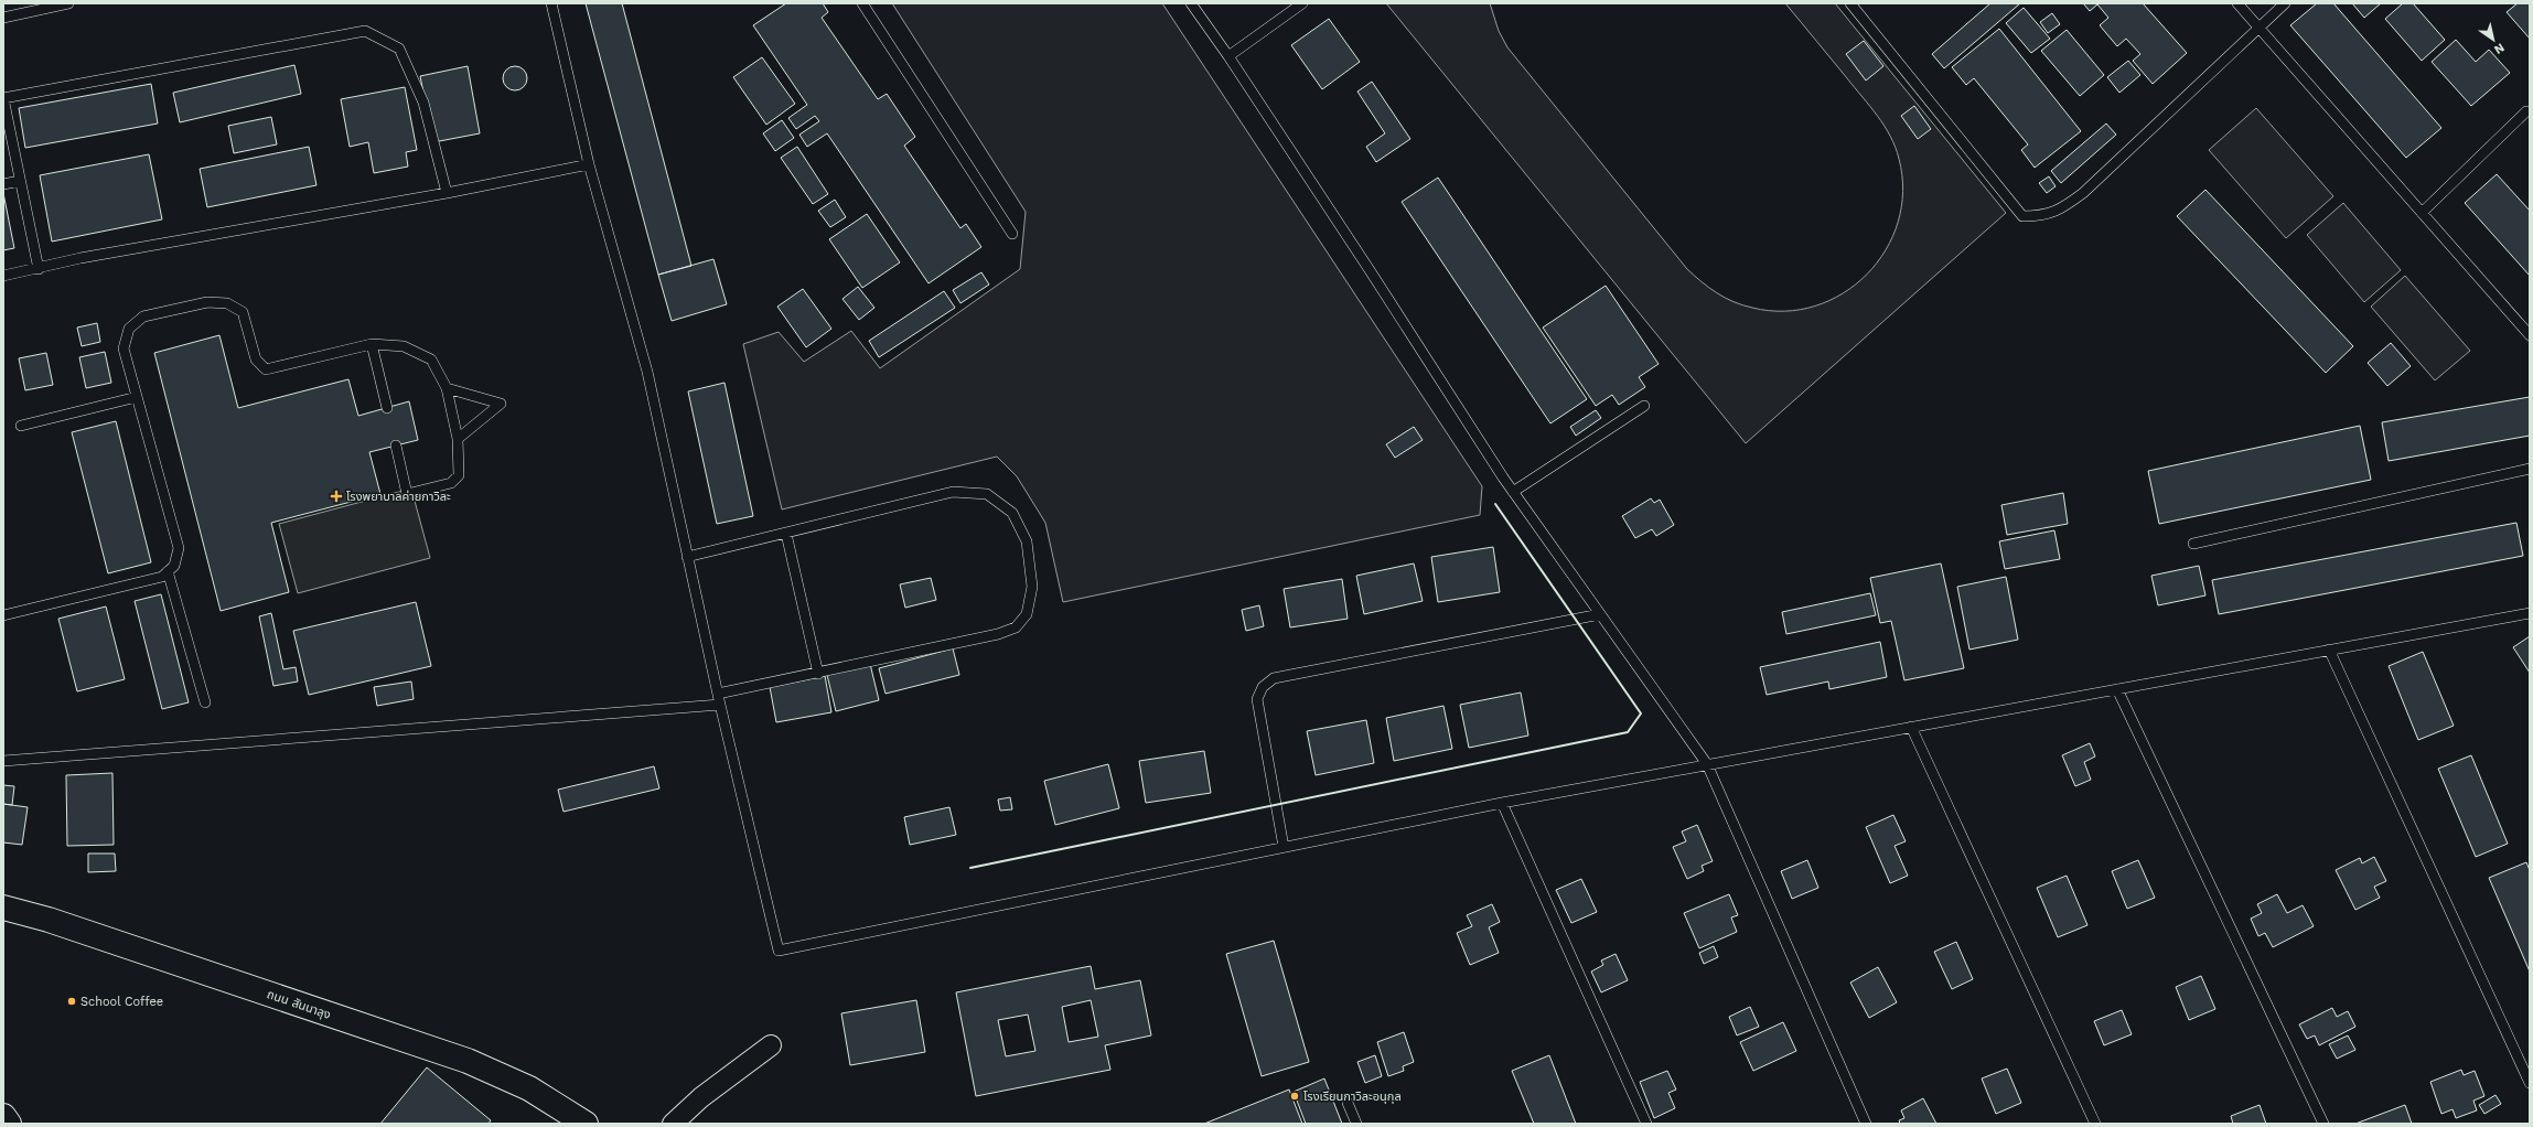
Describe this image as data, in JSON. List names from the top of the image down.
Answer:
{
  "streets": {
    "street": ["ถนน สันนาลุง"]
  },
  "places": {
    "health": ["โรงพยาบาลค่ายกาวิละ"],
    "other": ["School Coffee", "โรงเรียนกาวิละอนุกุล"]
  },
  "north": "bottom right"
}
